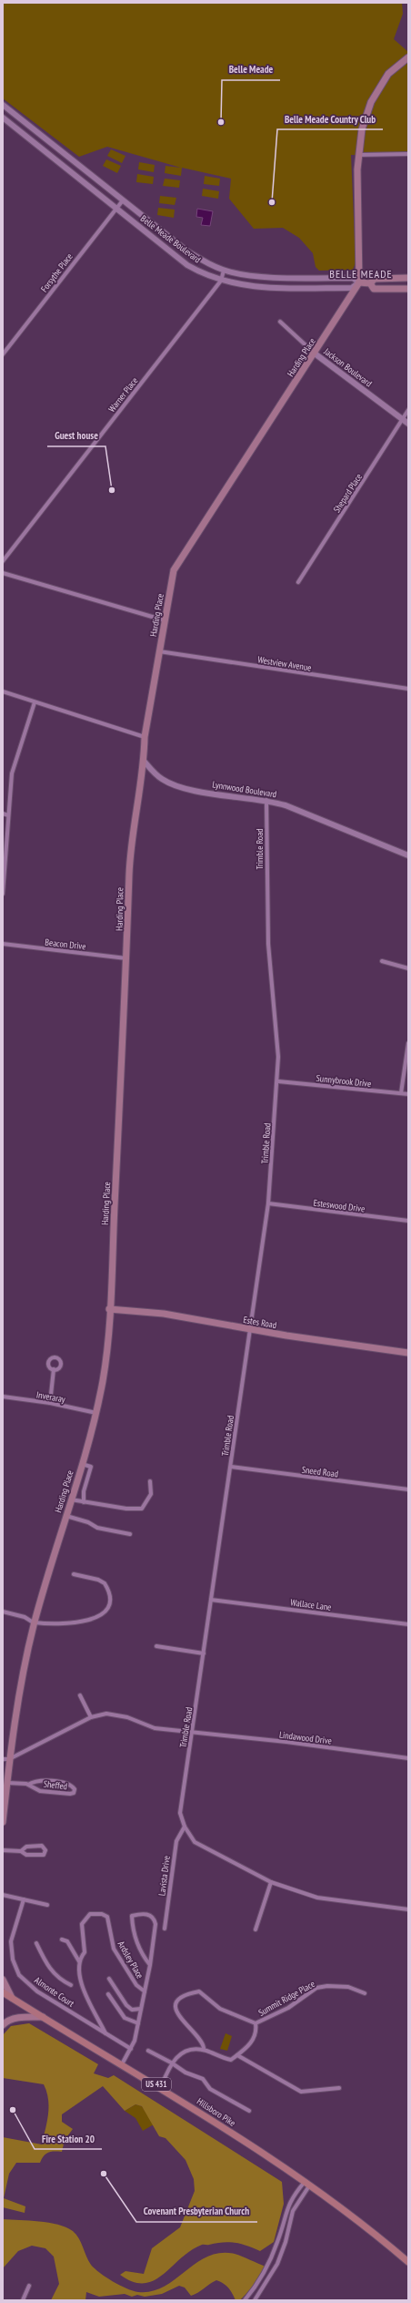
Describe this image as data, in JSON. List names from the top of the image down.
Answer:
{
  "streets": {
    "main road": [
      "Belle Meade Boulevard",
      "Harding Place",
      "Estes Road",
      "US 431",
      "Hillsboro Pike"
    ],
    "street": [
      "Forsythe Place",
      "Jackson Boulevard",
      "Warner Place",
      "Shepard Place",
      "Westview Avenue",
      "Lynnwood Boulevard",
      "Trimble Road",
      "Beacon Drive",
      "Sunnybrook Drive",
      "Esteswood Drive",
      "Inveraray",
      "Sneed Road",
      "Wallace Lane",
      "Lindawood Drive",
      "Sheffed",
      "Lavista Drive",
      "Ardsley Place",
      "Almonte Court",
      "Summit Ridge Place"
    ]
  },
  "crossings": [
    ["Belle Meade Boulevard", "Forsythe Place"],
    ["Belle Meade Boulevard", "Harding Place"],
    ["Belle Meade Boulevard", "Warner Place"],
    ["Harding Place", "Jackson Boulevard"],
    ["Harding Place", "Westview Avenue"],
    ["Harding Place", "Lynnwood Boulevard"],
    ["Harding Place", "Beacon Drive"],
    ["Harding Place", "Estes Road"],
    ["Harding Place", "Inveraray"],
    ["Harding Place", "Sheffed"],
    ["Jackson Boulevard", "Shepard Place"],
    ["Lynnwood Boulevard", "Trimble Road"],
    ["Trimble Road", "Sunnybrook Drive"],
    ["Trimble Road", "Esteswood Drive"],
    ["Trimble Road", "Estes Road"],
    ["Trimble Road", "Sneed Road"],
    ["Trimble Road", "Wallace Lane"],
    ["Trimble Road", "Lindawood Drive"],
    ["Trimble Road", "Lavista Drive"],
    ["Ardsley Place", "Almonte Court"]
  ],
  "districts": ["BELLE MEADE"],
  "places": [
    "Belle Meade",
    "Belle Meade Country Club",
    "Guest house",
    "Fire Station 20",
    "Covenant Presbyterian Church"
  ]
}
